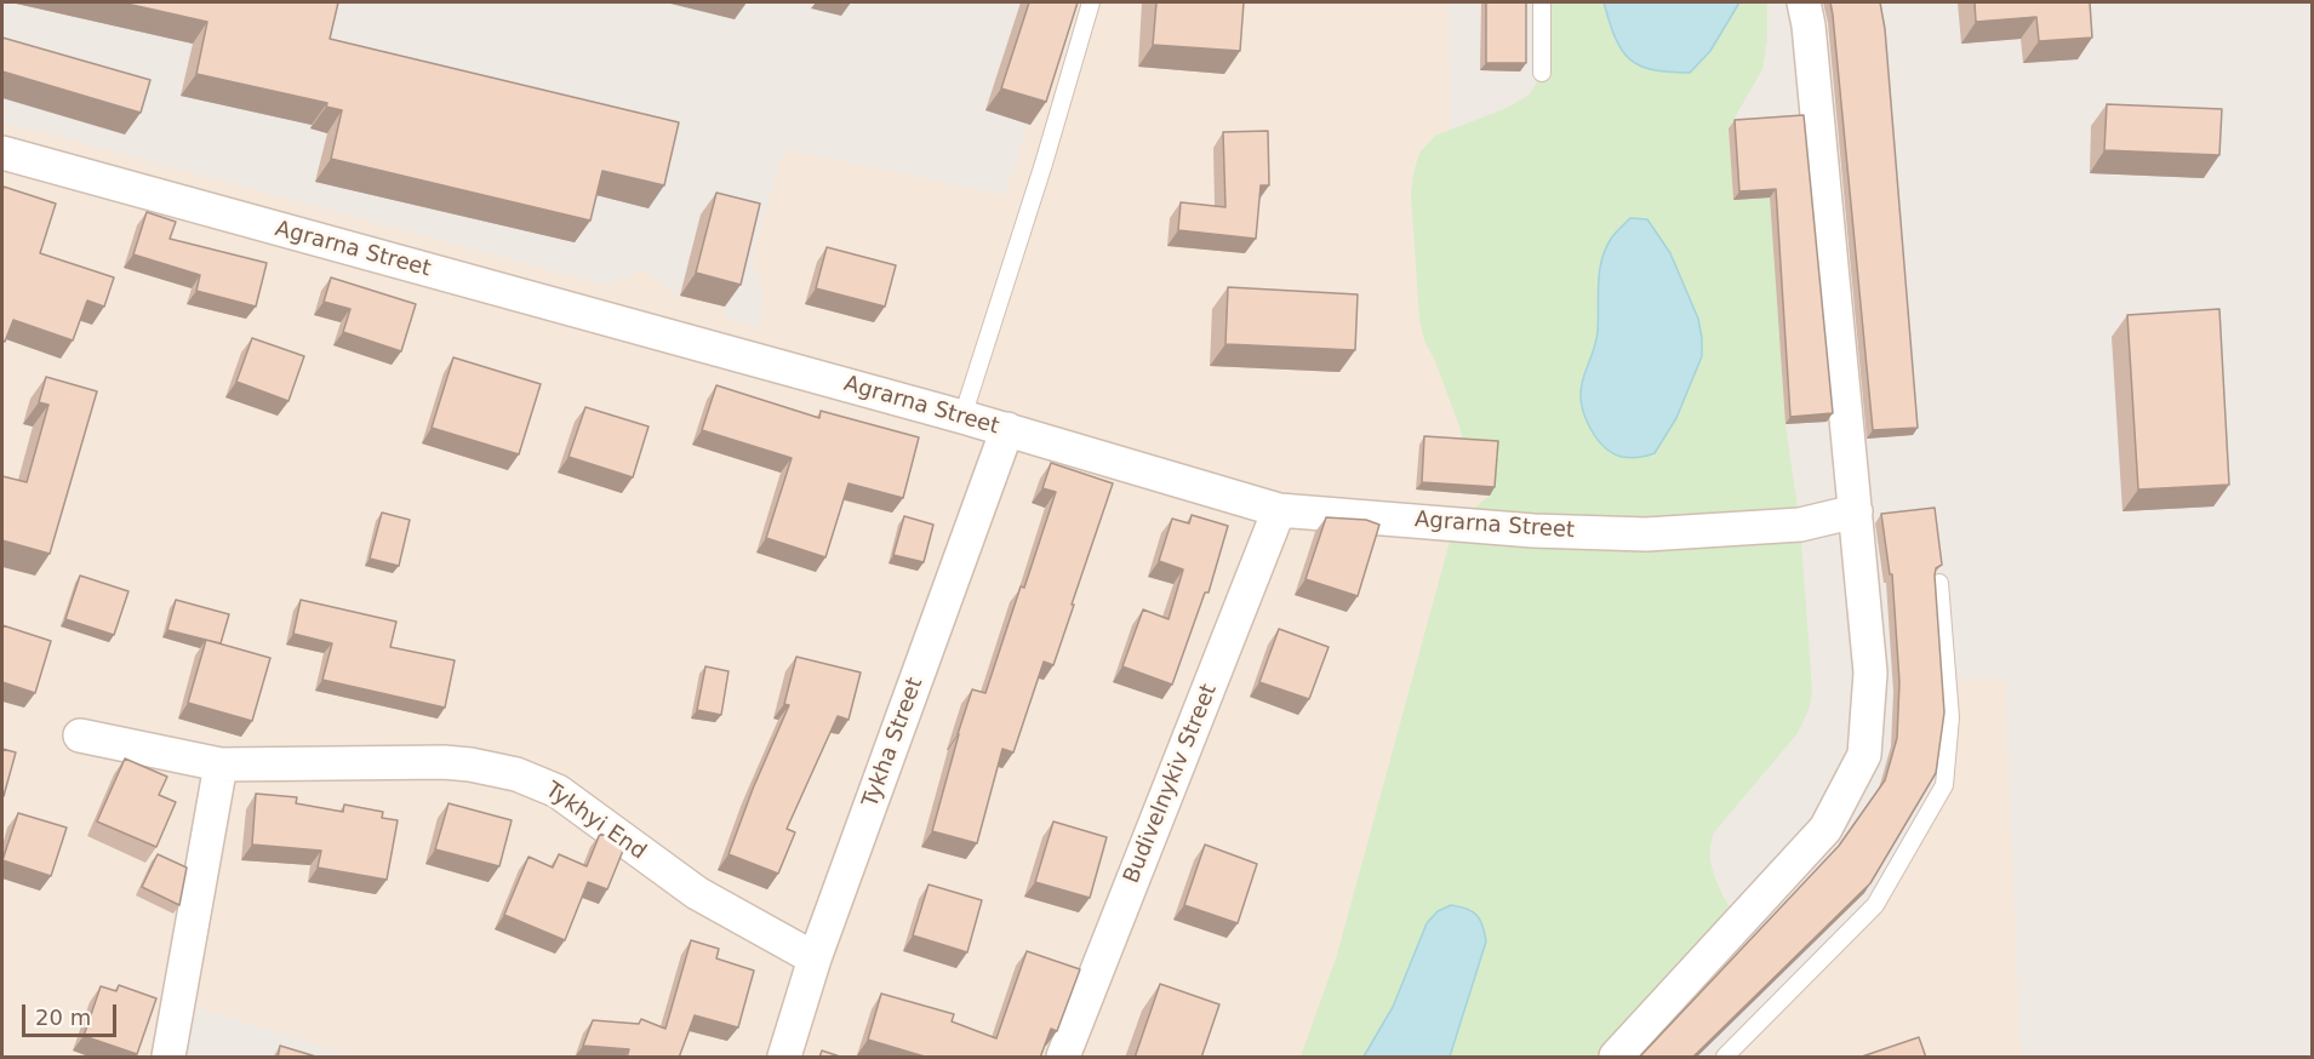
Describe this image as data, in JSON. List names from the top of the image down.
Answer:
{
  "streets": {
    "street": [
      "Agrarna Street",
      "Tykha Street",
      "Budivelnykiv Street",
      "Tykhyi End"
    ]
  },
  "crossings": [
    ["Agrarna Street", "Tykha Street"],
    ["Agrarna Street", "Budivelnykiv Street"],
    ["Tykha Street", "Tykhyi End"]
  ],
  "scale_bar": "20 m"
}
